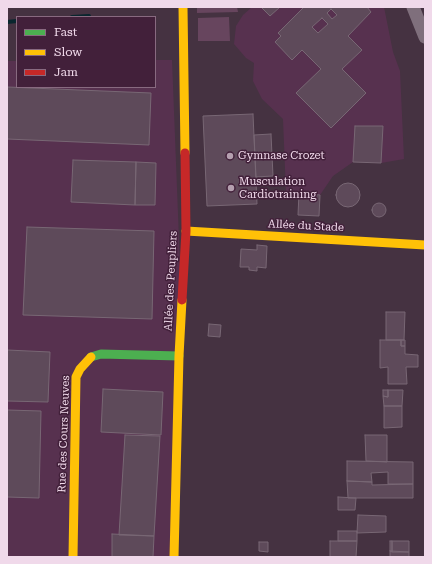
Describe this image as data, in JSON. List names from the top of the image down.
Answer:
{
  "streets": {
    "street": ["Allée du Stade", "Allée des Peupliers", "Rue des Cours Neuves"]
  },
  "crossings": [
    ["Allée du Stade", "Allée des Peupliers"],
    ["Allée des Peupliers", "Rue des Cours Neuves"]
  ],
  "places": ["Gymnase Crozet", "Musculation Cardiotraining"],
  "legend": ["Fast", "Slow", "Jam"]
}
